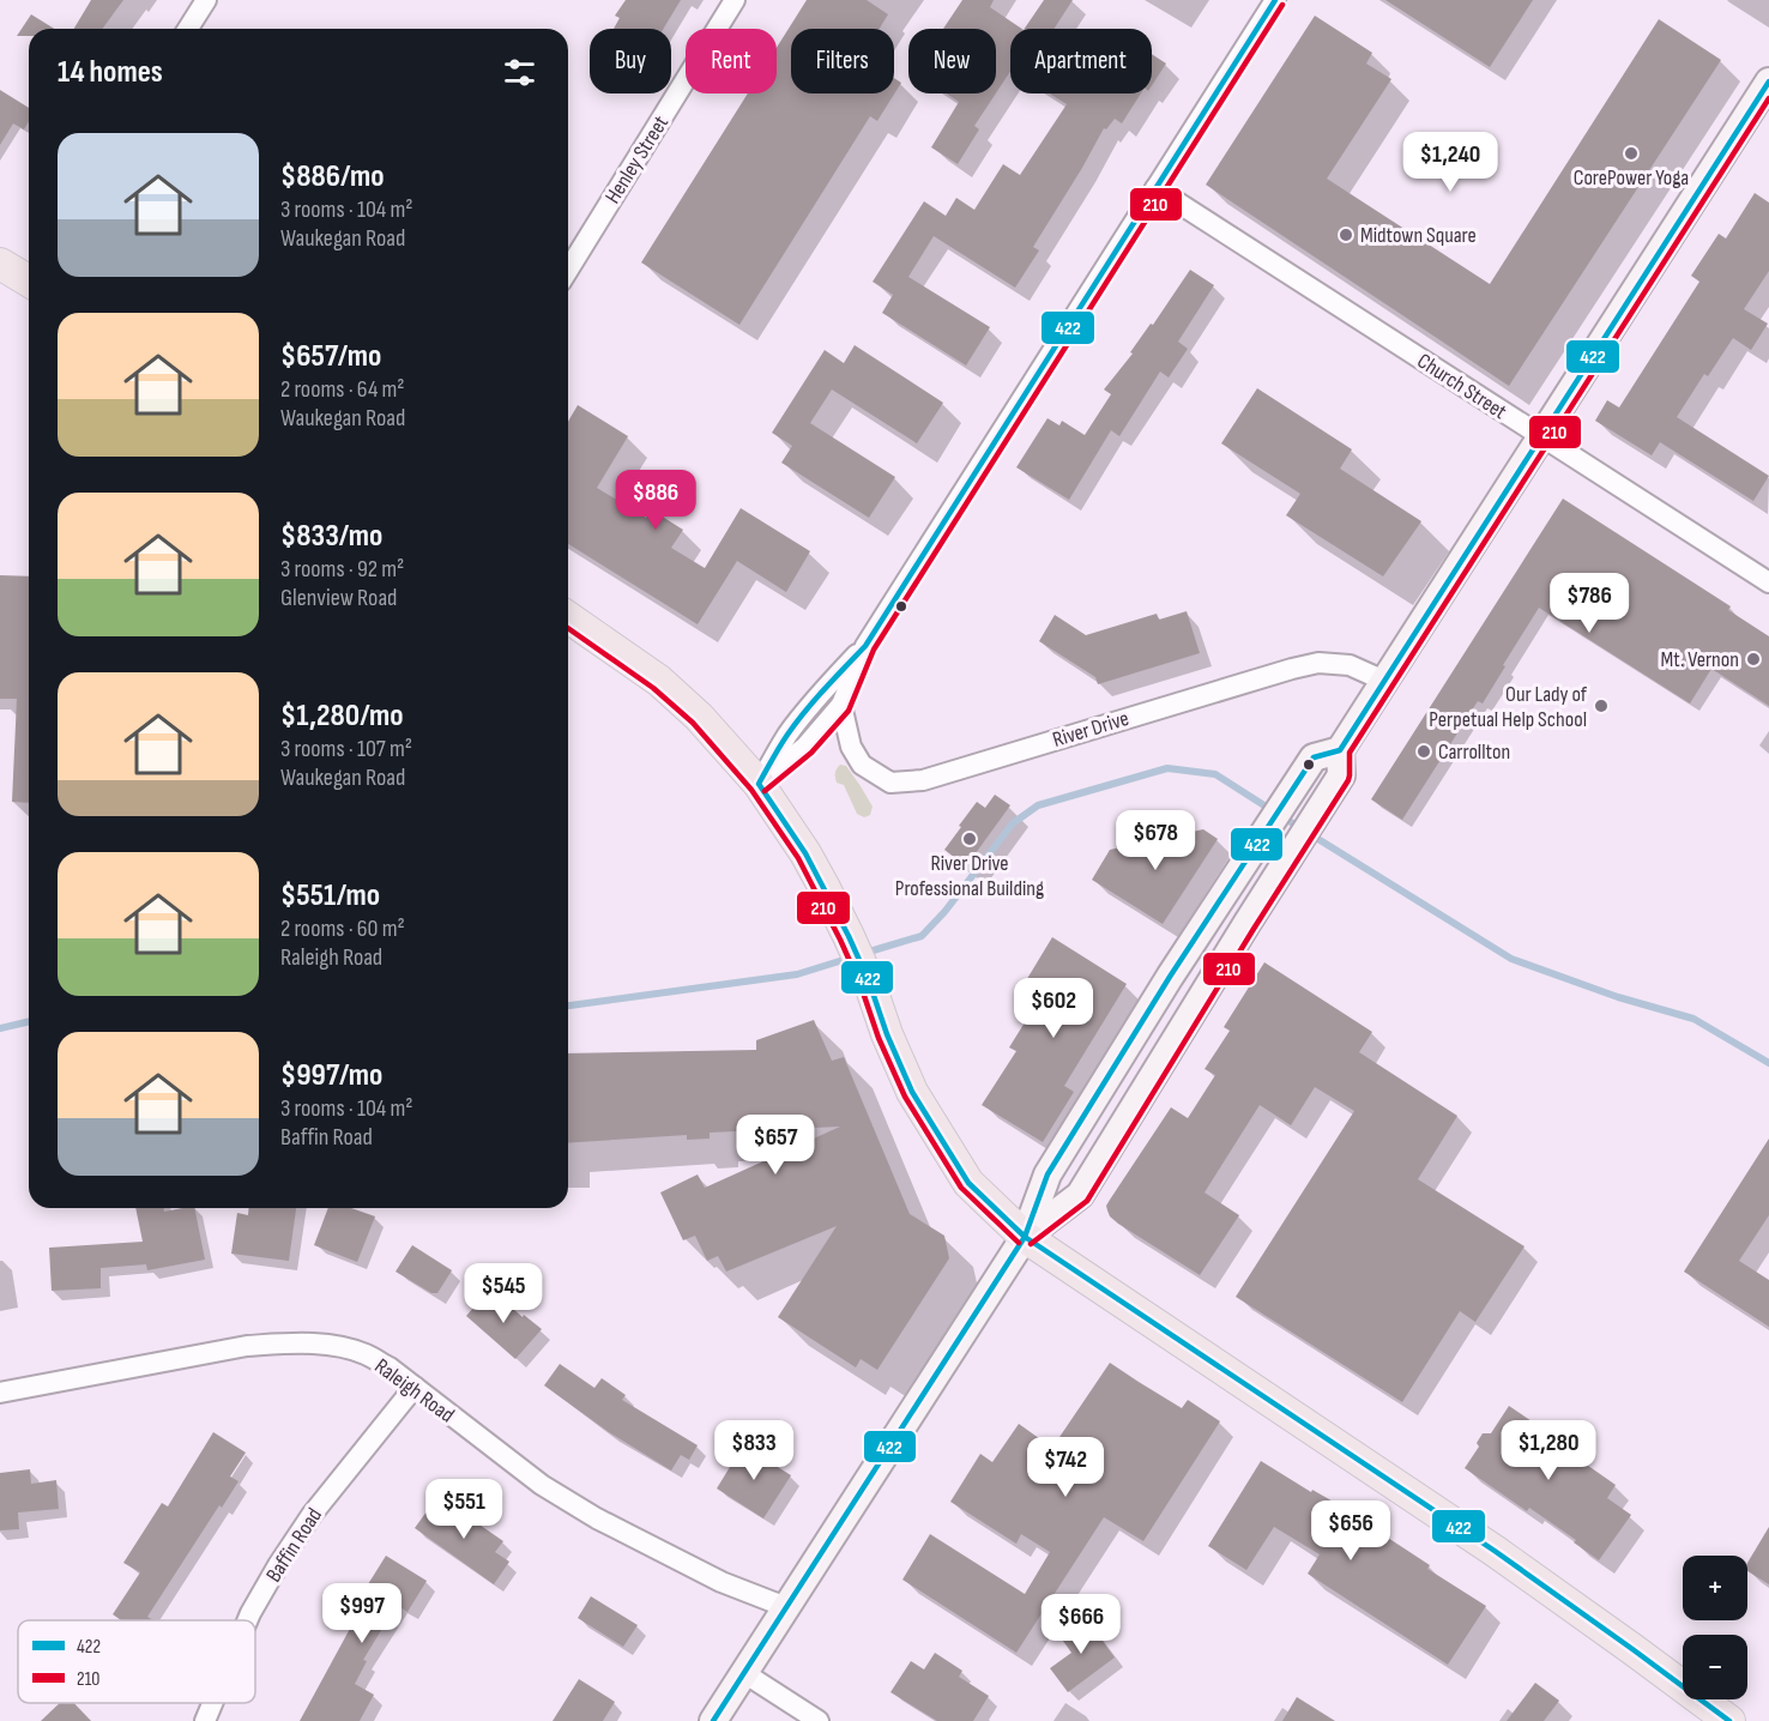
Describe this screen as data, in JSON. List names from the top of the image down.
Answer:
{
  "streets": {
    "street": [
      "Henley Street",
      "Church Street",
      "River Drive",
      "Raleigh Road",
      "Baffin Road"
    ]
  },
  "crossings": [
    ["Raleigh Road", "Baffin Road"]
  ],
  "places": [
    "CorePower Yoga",
    "Midtown Square",
    "Mt. Vernon",
    "Our Lady of Perpetual Help School",
    "Carrollton",
    "River Drive Professional Building"
  ],
  "lines": ["transit line 422", "transit line 210"],
  "legend": ["422", "210"],
  "page": {
    "chip": [
      "Buy",
      "Rent",
      "Filters",
      "New",
      "Apartment"
    ],
    "heading": "14 homes",
    "list": [
      {
        "name": "$886/mo",
        "note": "3 rooms · 104 m² · Waukegan Road"
      },
      {
        "name": "$657/mo",
        "note": "2 rooms · 64 m² · Waukegan Road"
      },
      {
        "name": "$833/mo",
        "note": "3 rooms · 92 m² · Glenview Road"
      },
      {
        "name": "$1,280/mo",
        "note": "3 rooms · 107 m² · Waukegan Road"
      },
      {
        "name": "$551/mo",
        "note": "2 rooms · 60 m² · Raleigh Road"
      },
      {
        "name": "$997/mo",
        "note": "3 rooms · 104 m² · Baffin Road"
      }
    ],
    "price": [
      "$1,240",
      "$886",
      "$786",
      "$678",
      "$602",
      "$657",
      "$545",
      "$833",
      "$1,280",
      "$742",
      "$551",
      "$656",
      "$997",
      "$666"
    ],
    "map_buttons": ["+", "−"]
  }
}
